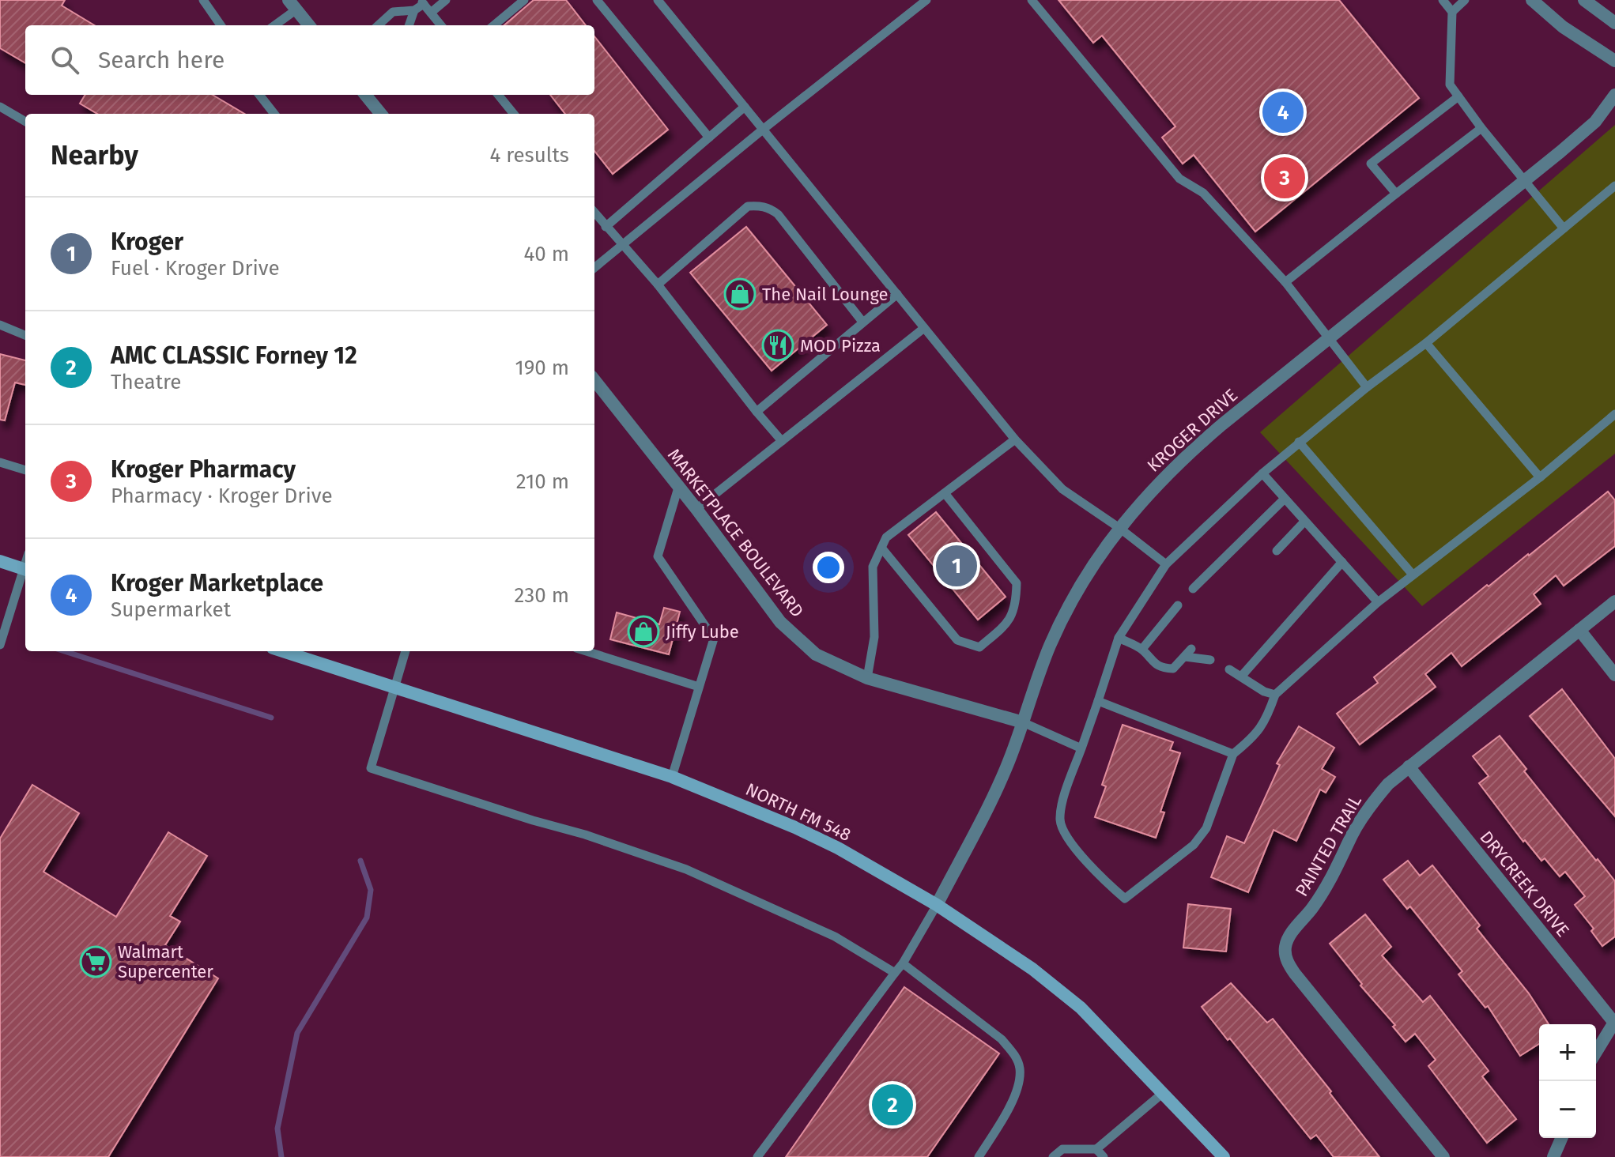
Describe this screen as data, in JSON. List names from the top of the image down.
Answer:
{
  "streets": {
    "main road": ["NORTH FM 548"],
    "street": [
      "KROGER DRIVE",
      "MARKETPLACE BOULEVARD",
      "PAINTED TRAIL",
      "DRYCREEK DRIVE"
    ]
  },
  "crossings": [
    ["KROGER DRIVE", "MARKETPLACE BOULEVARD"],
    ["KROGER DRIVE", "NORTH FM 548"],
    ["PAINTED TRAIL", "DRYCREEK DRIVE"]
  ],
  "places": {
    "shop": ["The Nail Lounge", "Jiffy Lube"],
    "restaurant": ["MOD Pizza"],
    "supermarket": ["Walmart Supercenter"]
  },
  "page": {
    "search": "Search here",
    "pins": [
      "4",
      "3",
      "1",
      "2"
    ],
    "heading": ["Nearby", "4 results"],
    "list": [
      {
        "mark": "1",
        "name": "Kroger",
        "note": "Fuel · Kroger Drive",
        "value": "40 m"
      },
      {
        "mark": "2",
        "name": "AMC CLASSIC Forney 12",
        "note": "Theatre",
        "value": "190 m"
      },
      {
        "mark": "3",
        "name": "Kroger Pharmacy",
        "note": "Pharmacy · Kroger Drive",
        "value": "210 m"
      },
      {
        "mark": "4",
        "name": "Kroger Marketplace",
        "note": "Supermarket",
        "value": "230 m"
      }
    ],
    "map_buttons": ["+", "−"]
  }
}
